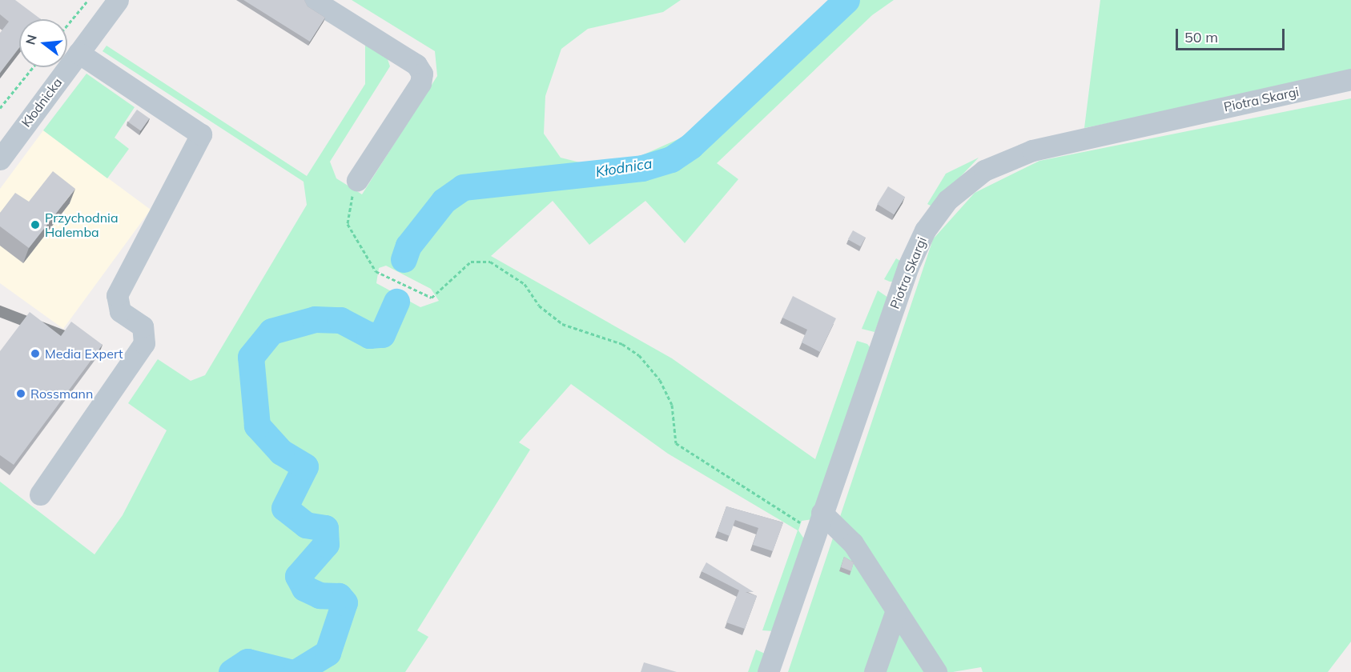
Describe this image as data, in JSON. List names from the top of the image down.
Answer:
{
  "streets": {
    "street": ["Piotra Skargi", "Kłodnicka"]
  },
  "water": ["Kłodnica"],
  "places": ["Przychodnia Halemba", "Media Expert", "Rossmann"],
  "scale_bar": "50 m",
  "north": "left"
}
